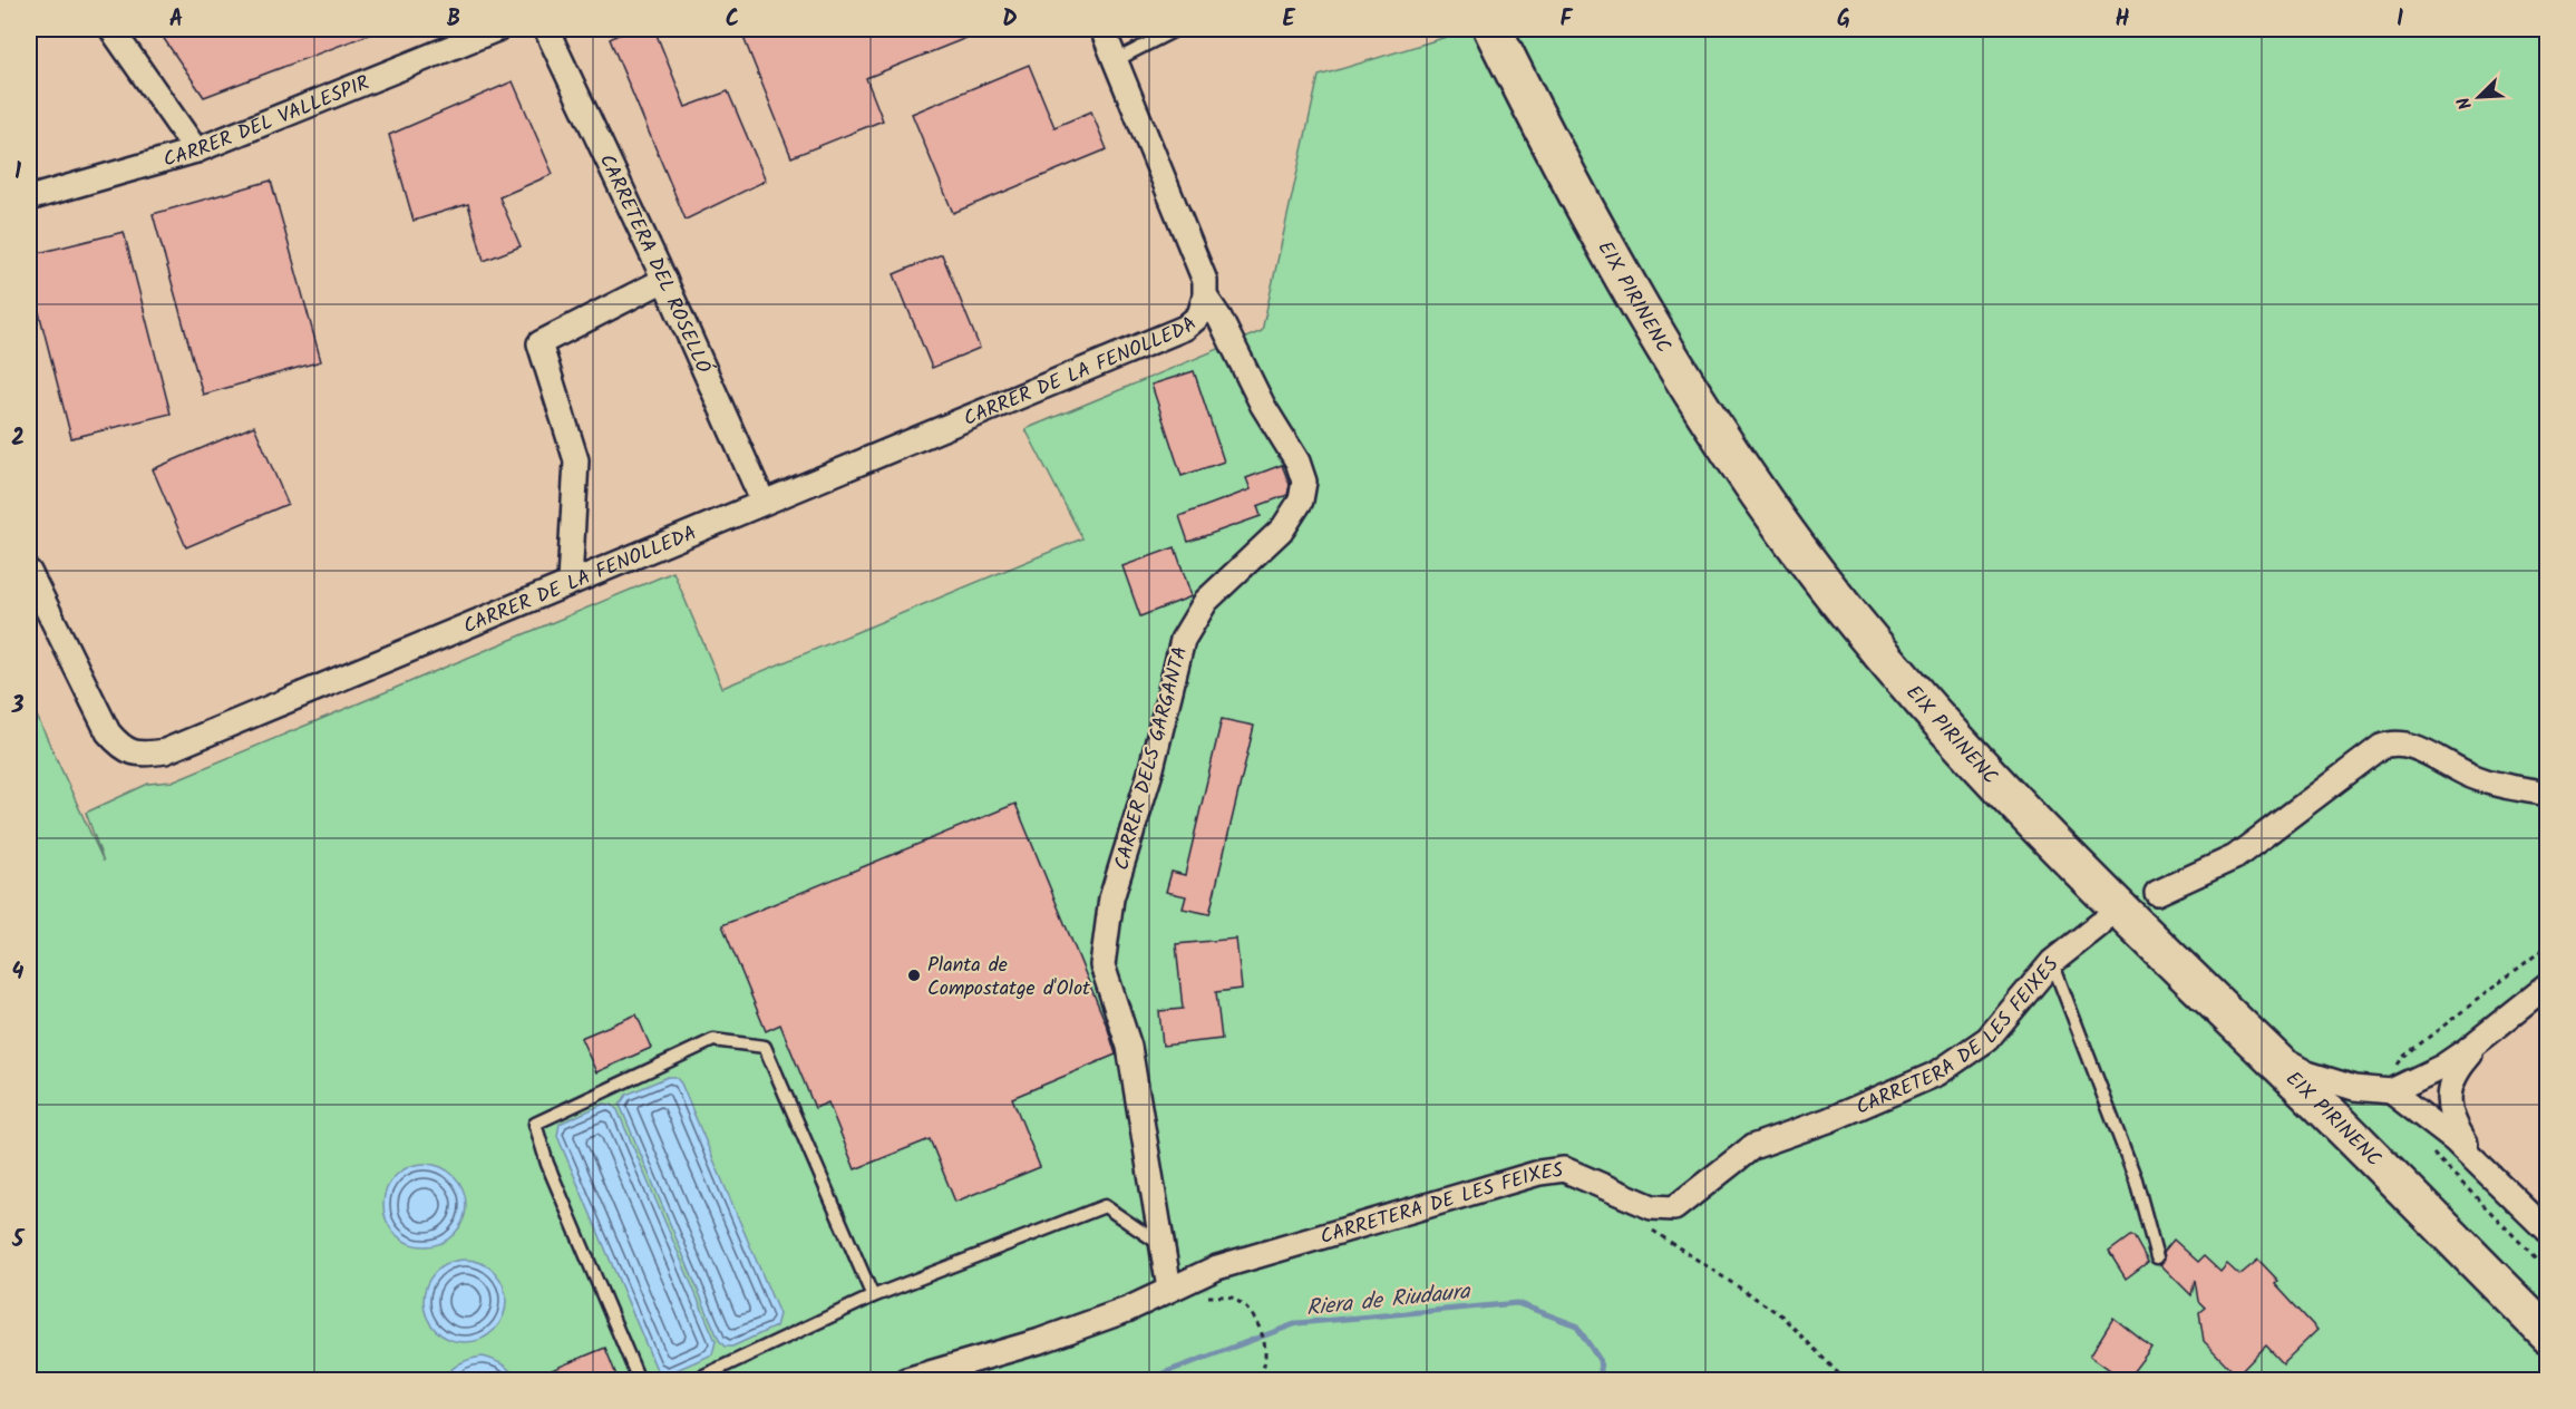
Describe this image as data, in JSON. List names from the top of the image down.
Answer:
{
  "streets": {
    "main road": ["EIX PIRINENC"],
    "street": [
      "CARRER DEL VALLESPIR",
      "CARRETERA DEL ROSELLÓ",
      "CARRER DE LA FENOLLEDA",
      "CARRER DELS GARGANTA",
      "CARRETERA DE LES FEIXES"
    ]
  },
  "crossings": [
    ["CARRETERA DEL ROSELLÓ", "CARRER DE LA FENOLLEDA"],
    ["CARRER DE LA FENOLLEDA", "CARRER DELS GARGANTA"],
    ["CARRER DELS GARGANTA", "CARRETERA DE LES FEIXES"]
  ],
  "water": ["Riera de Riudaura"],
  "places": ["Planta de Compostatge d'Olot"],
  "north": "bottom left",
  "grid": {
    "columns": [
      "A",
      "B",
      "C",
      "D",
      "E",
      "F",
      "G",
      "H",
      "I"
    ],
    "rows": [
      "1",
      "2",
      "3",
      "4",
      "5"
    ]
  }
}
